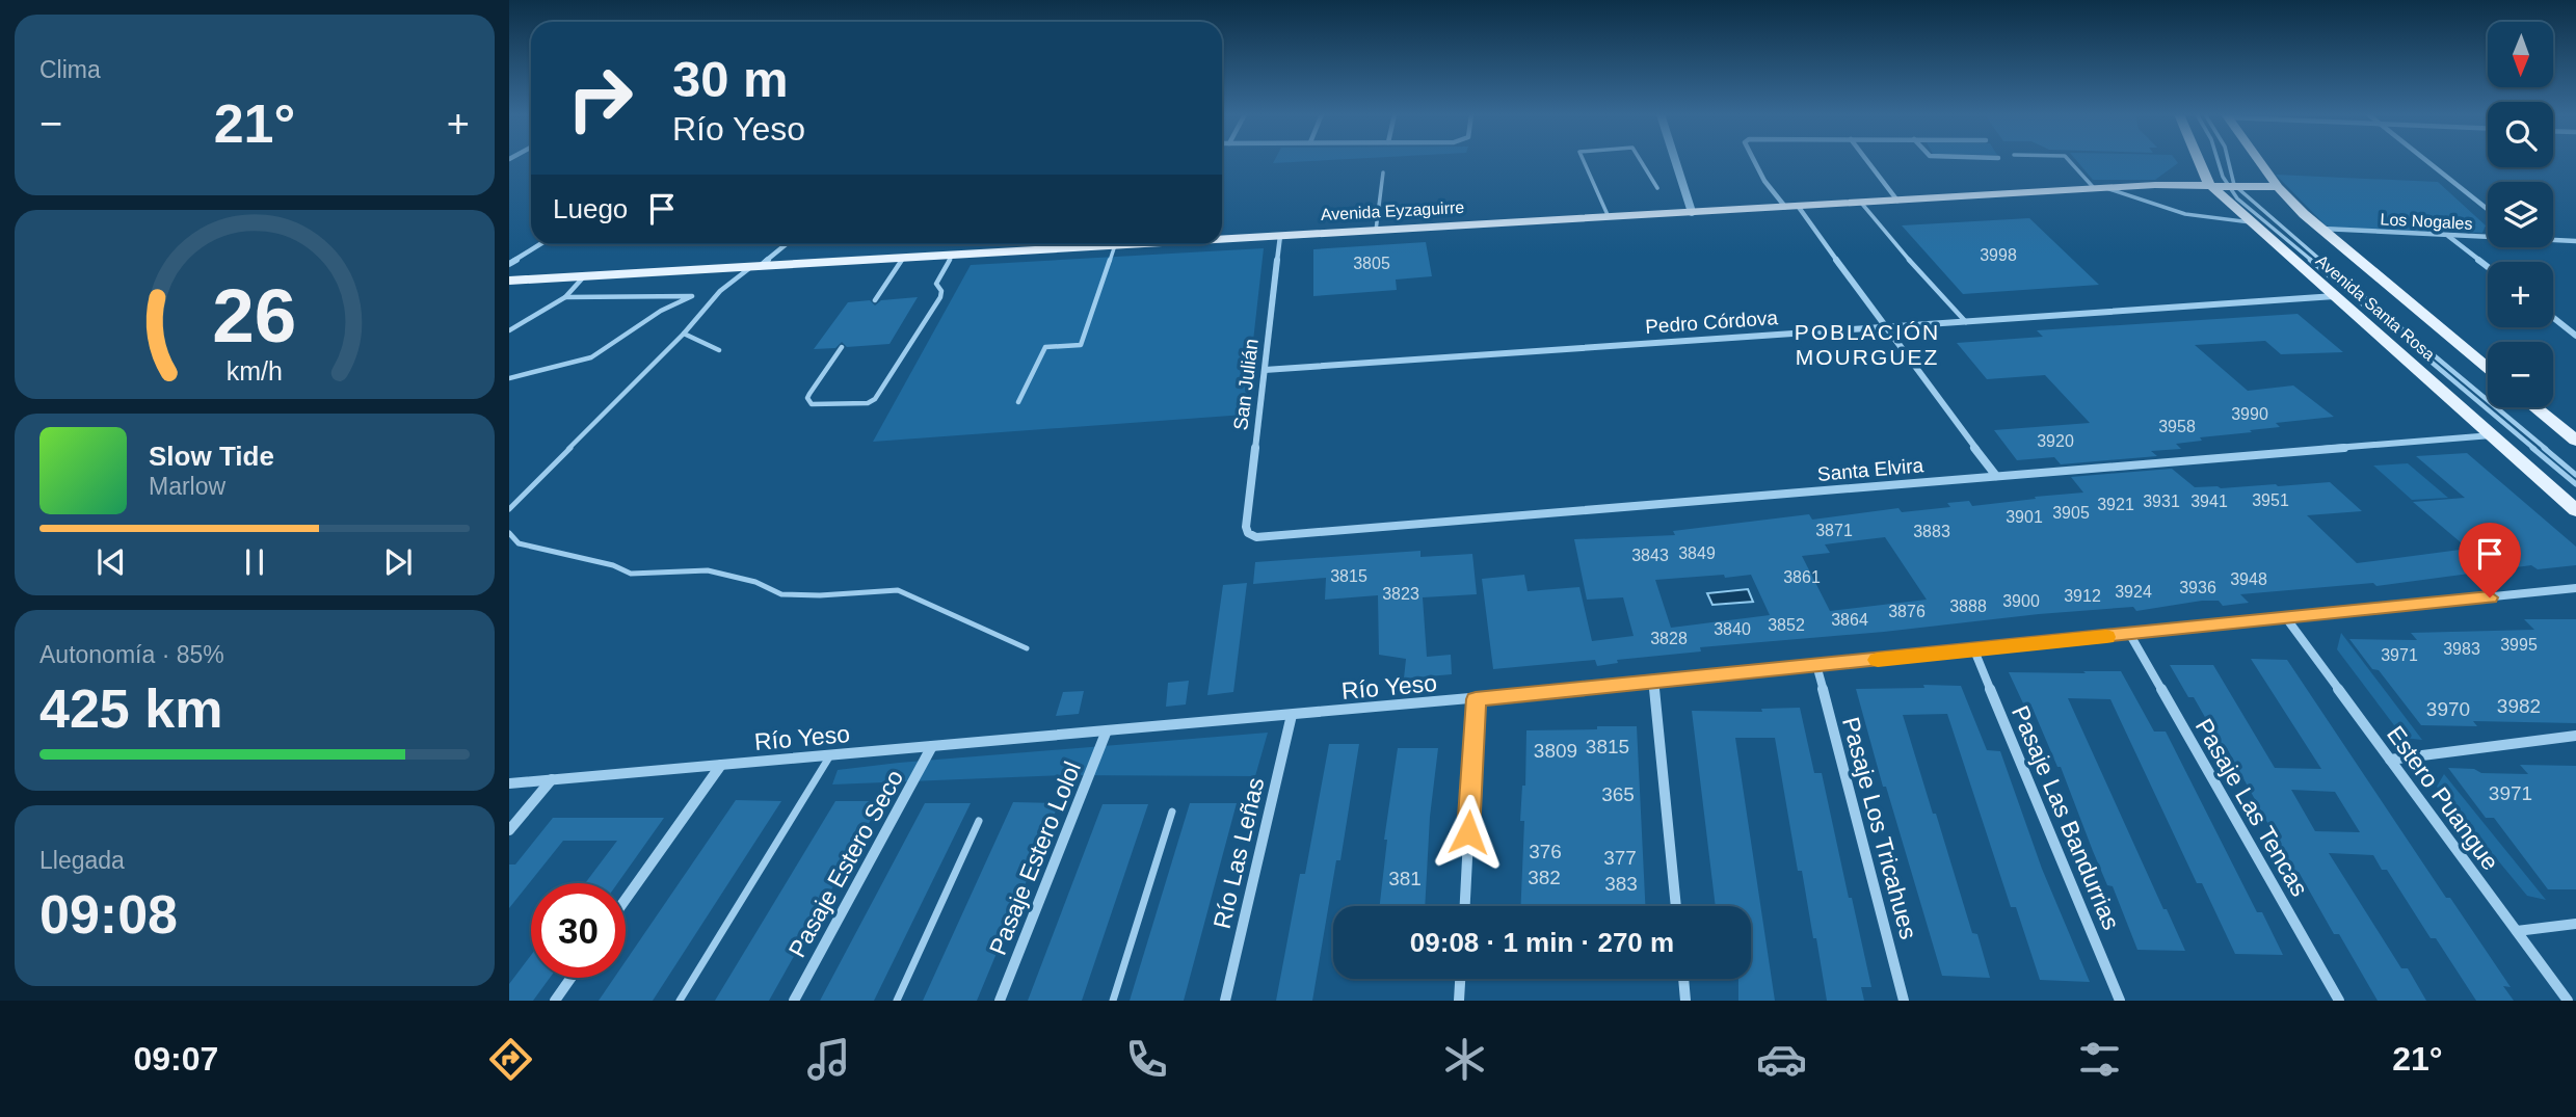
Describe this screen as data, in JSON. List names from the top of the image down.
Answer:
{
  "streets": {
    "main road": ["Avenida Eyzaguirre", "Avenida Santa Rosa"],
    "street": [
      "Los Nogales",
      "Pedro Córdova",
      "San Julián",
      "Santa Elvira",
      "Río Yeso",
      "Estero Puangue",
      "Pasaje Las Tencas",
      "Pasaje Las Bandurrias",
      "Pasaje Los Tricahues",
      "Río Las Leñas",
      "Pasaje Estero Lolol",
      "Pasaje Estero Seco"
    ]
  },
  "crossings": [
    ["Avenida Eyzaguirre", "Avenida Santa Rosa"],
    ["Avenida Eyzaguirre", "San Julián"],
    ["Los Nogales", "Avenida Santa Rosa"],
    ["Avenida Santa Rosa", "Pedro Córdova"],
    ["Avenida Santa Rosa", "Santa Elvira"],
    ["Pedro Córdova", "San Julián"],
    ["San Julián", "Santa Elvira"],
    ["Río Yeso", "Estero Puangue"],
    ["Río Yeso", "Pasaje Las Tencas"],
    ["Río Yeso", "Pasaje Las Bandurrias"],
    ["Río Yeso", "Pasaje Los Tricahues"],
    ["Río Yeso", "Río Las Leñas"],
    ["Río Yeso", "Pasaje Estero Lolol"],
    ["Río Yeso", "Pasaje Estero Seco"]
  ],
  "districts": ["POBLACIÓN MOURGUEZ"],
  "house_numbers": [
    "3998",
    "3805",
    "3990",
    "3958",
    "3920",
    "3951",
    "3931",
    "3941",
    "3921",
    "3905",
    "3901",
    "3871",
    "3883",
    "3849",
    "3843",
    "3815",
    "3861",
    "3948",
    "3936",
    "3924",
    "3823",
    "3912",
    "3900",
    "3888",
    "3876",
    "3864",
    "3852",
    "3840",
    "3828",
    "3995",
    "3983",
    "3971",
    "3982",
    "3970",
    "3815",
    "3809",
    "3971",
    "365",
    "376",
    "377",
    "382",
    "381",
    "383"
  ],
  "north": "bottom",
  "page": {
    "tile": [
      "Clima",
      ["Autonomía · 85%", "425 km"],
      ["Llegada", "09:08"]
    ],
    "map_buttons": ["+", "−"],
    "turn": ["30 m", "Río Yeso"],
    "heat": ["−", "21°", "+"],
    "then": "Luego",
    "song": ["Slow Tide", "Marlow"],
    "limit": "30",
    "trip": "09:08 · 1 min · 270 m",
    "tabs": ["09:07", "21°"],
    "gauge": ["26", "km/h"]
  }
}
